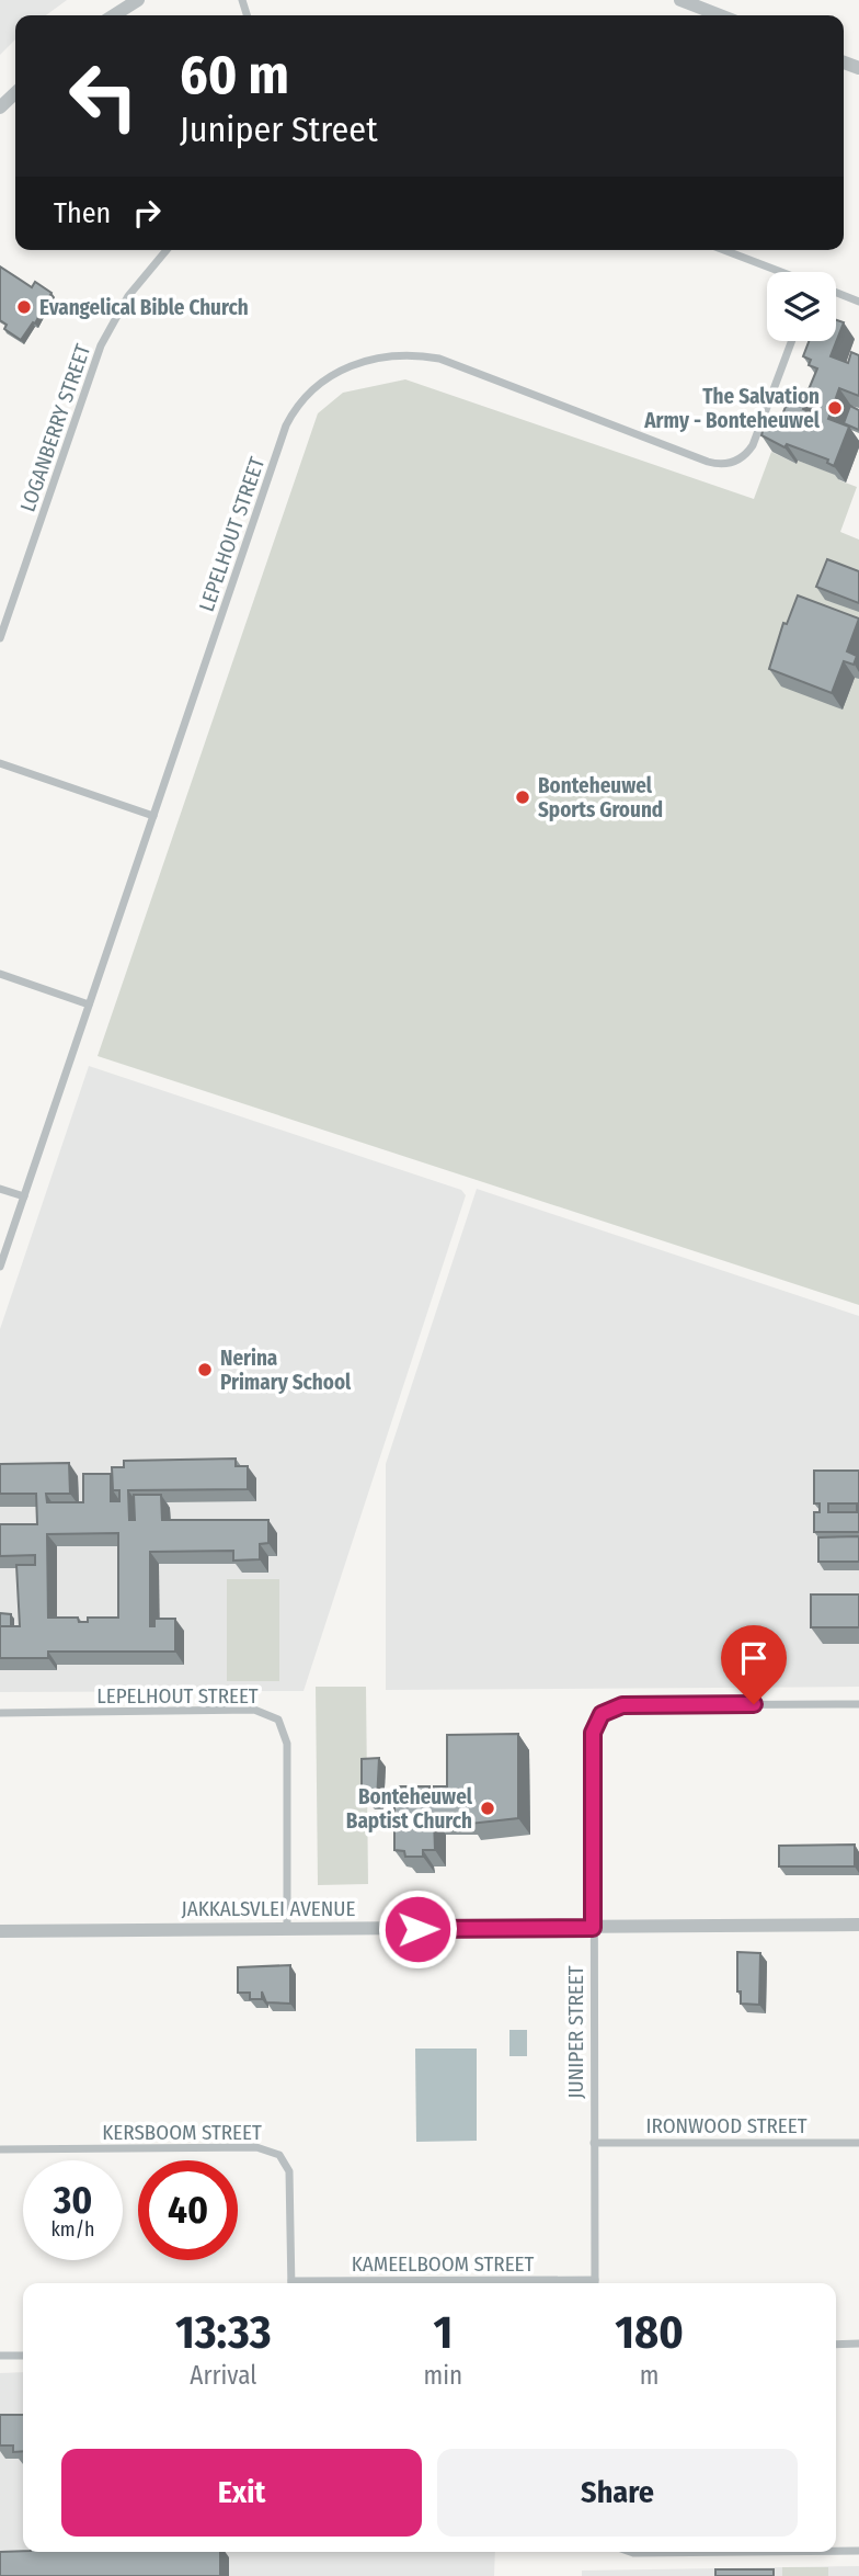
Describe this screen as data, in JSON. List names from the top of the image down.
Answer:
{
  "streets": {
    "street": [
      "LOGANBERRY STREET",
      "LEPELHOUT STREET",
      "JAKKALSVLEI AVENUE",
      "JUNIPER STREET",
      "IRONWOOD STREET",
      "KERSBOOM STREET",
      "KAMEELBOOM STREET"
    ]
  },
  "crossings": [
    ["LEPELHOUT STREET", "JAKKALSVLEI AVENUE"],
    ["JAKKALSVLEI AVENUE", "JUNIPER STREET"],
    ["JUNIPER STREET", "IRONWOOD STREET"],
    ["JUNIPER STREET", "KAMEELBOOM STREET"]
  ],
  "places": [
    "Evangelical Bible Church",
    "The Salvation Army - Bonteheuwel",
    "Bonteheuwel Sports Ground",
    "Nerina Primary School",
    "Bonteheuwel Baptist Church"
  ],
  "page": {
    "turn": ["60 m", "Juniper Street"],
    "then": "Then",
    "speed": "30 km/h",
    "limit": "40",
    "eta": [
      "13:33",
      "Arrival",
      "1",
      "min",
      "180",
      "m"
    ],
    "buttons": ["Exit", "Share"]
  }
}
